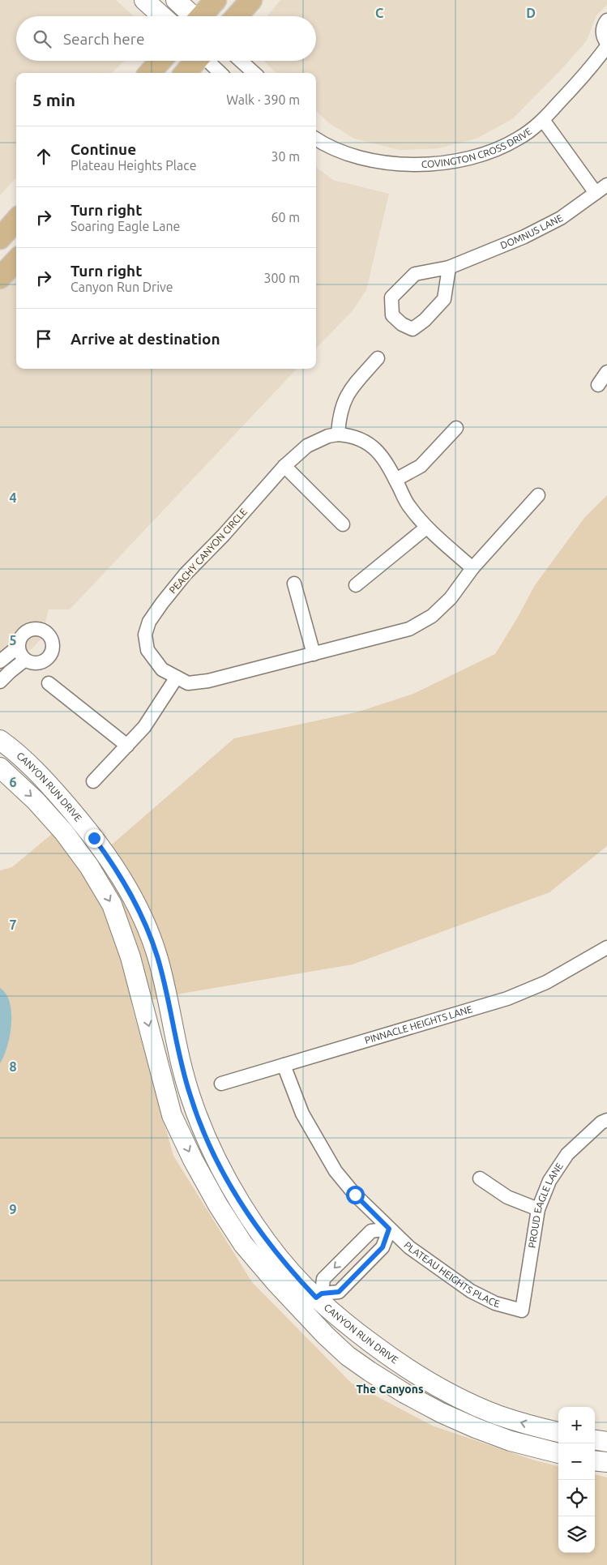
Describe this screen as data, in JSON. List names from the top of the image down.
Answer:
{
  "streets": {
    "street": [
      "COVINGTON CROSS DRIVE",
      "DOMNUS LANE",
      "PEACHY CANYON CIRCLE",
      "CANYON RUN DRIVE",
      "PINNACLE HEIGHTS LANE",
      "PROUD EAGLE LANE",
      "PLATEAU HEIGHTS PLACE"
    ]
  },
  "crossings": [
    ["PINNACLE HEIGHTS LANE", "PLATEAU HEIGHTS PLACE"],
    ["PROUD EAGLE LANE", "PLATEAU HEIGHTS PLACE"]
  ],
  "districts": ["The Canyons"],
  "page": {
    "search": "Search here",
    "heading": ["5 min", "Walk · 390 m"],
    "list": [
      ["Continue", "Plateau Heights Place", "30 m"],
      ["Turn right", "Soaring Eagle Lane", "60 m"],
      ["Turn right", "Canyon Run Drive", "300 m"],
      "Arrive at destination"
    ],
    "map_buttons": ["+", "−"]
  },
  "grid": {
    "columns": ["C", "D"],
    "rows": [
      "4",
      "5",
      "6",
      "7",
      "8",
      "9"
    ]
  }
}
